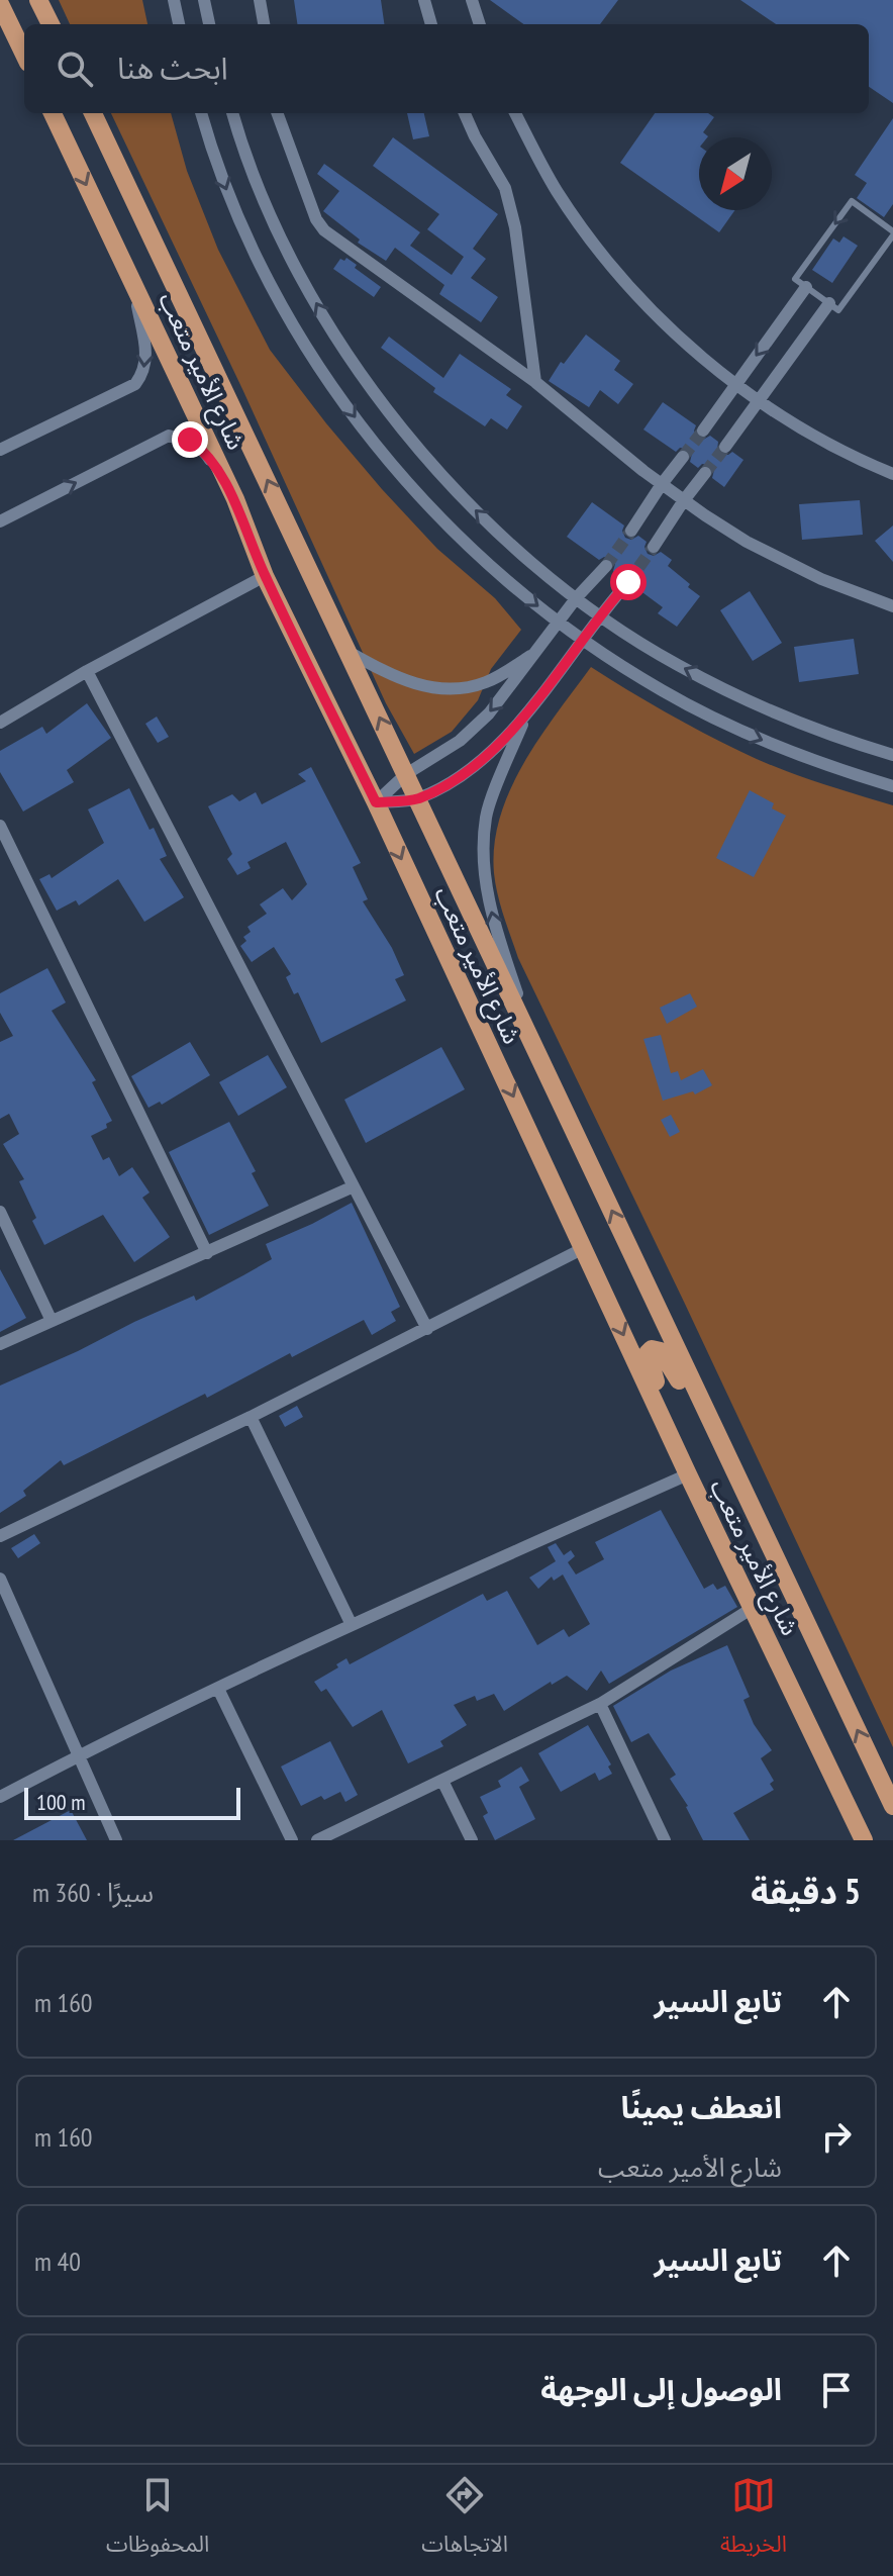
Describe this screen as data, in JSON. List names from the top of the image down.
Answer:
{
  "streets": {
    "main road": ["شارع الأمير متعب"]
  },
  "scale_bar": "100 m",
  "north": "bottom left",
  "page": {
    "search": "ابحث هنا",
    "scale": "100 m",
    "heading": ["5 دقيقة", "سيرًا · 360 m"],
    "list": [
      ["تابع السير", "160 m"],
      ["انعطف يمينًا", "شارع الأمير متعب", "160 m"],
      ["تابع السير", "40 m"],
      "الوصول إلى الوجهة"
    ],
    "nav": ["الخريطة", "الاتجاهات", "المحفوظات"]
  }
}
